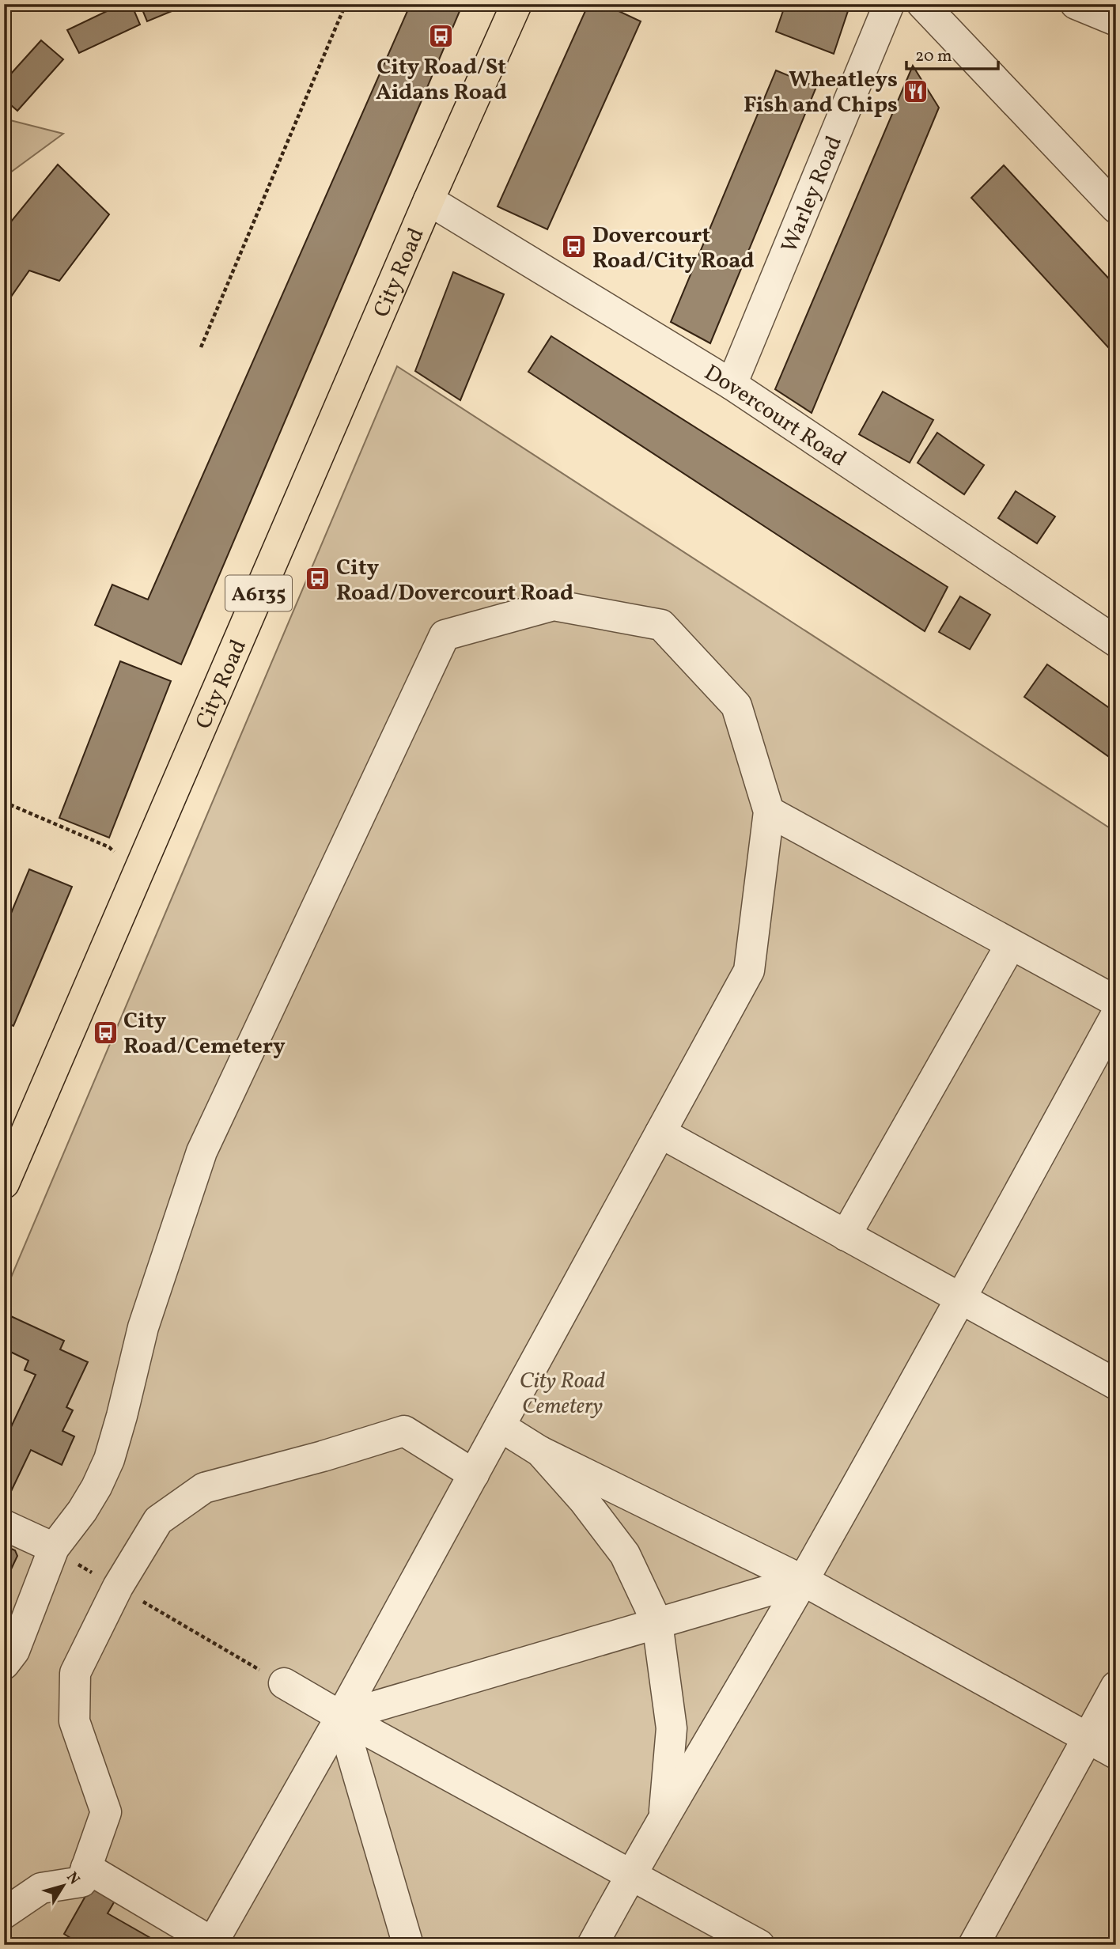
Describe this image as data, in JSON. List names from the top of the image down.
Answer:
{
  "streets": {
    "main road": ["City Road", "A6135"],
    "street": ["Warley Road", "Dovercourt Road"]
  },
  "crossings": [
    ["Warley Road", "Dovercourt Road"],
    ["City Road", "Dovercourt Road"]
  ],
  "parks": ["City Road Cemetery"],
  "places": {
    "bus stop": [
      "City Road/St Aidans Road",
      "Dovercourt Road/City Road",
      "City Road/Dovercourt Road",
      "City Road/Cemetery"
    ],
    "restaurant": ["Wheatleys Fish and Chips"]
  },
  "scale_bar": "20 m",
  "north": "top right"
}
